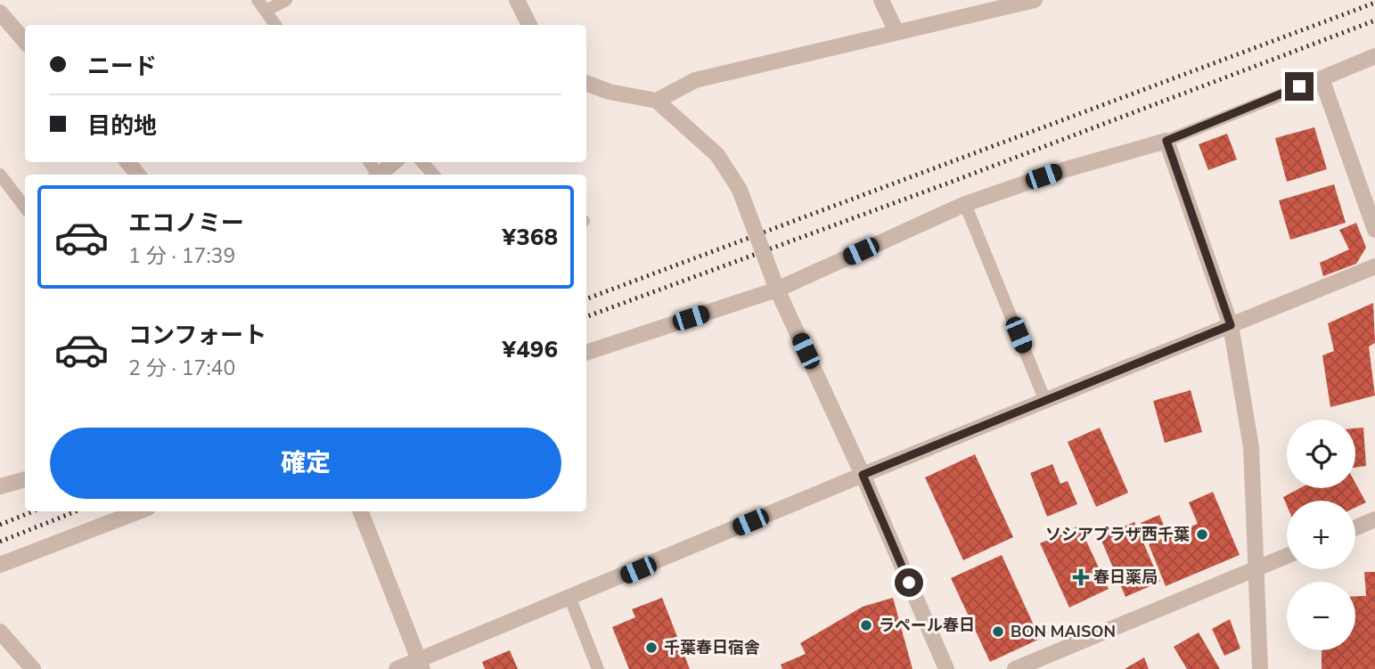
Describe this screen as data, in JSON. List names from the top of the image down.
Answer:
{
  "places": {
    "other": [
      "ソシアプラザ西千葉",
      "ラペール春日",
      "BON MAISON",
      "千葉春日宿舎"
    ],
    "health": ["春日薬局"]
  },
  "page": {
    "banner": ["ニード", "目的地"],
    "list": [
      {
        "name": "エコノミー",
        "note": "1 分 · 17:39",
        "value": "¥368"
      },
      {
        "name": "コンフォート",
        "note": "2 分 · 17:40",
        "value": "¥496"
      }
    ],
    "buttons": "確定",
    "map_buttons": ["+", "−"]
  }
}
